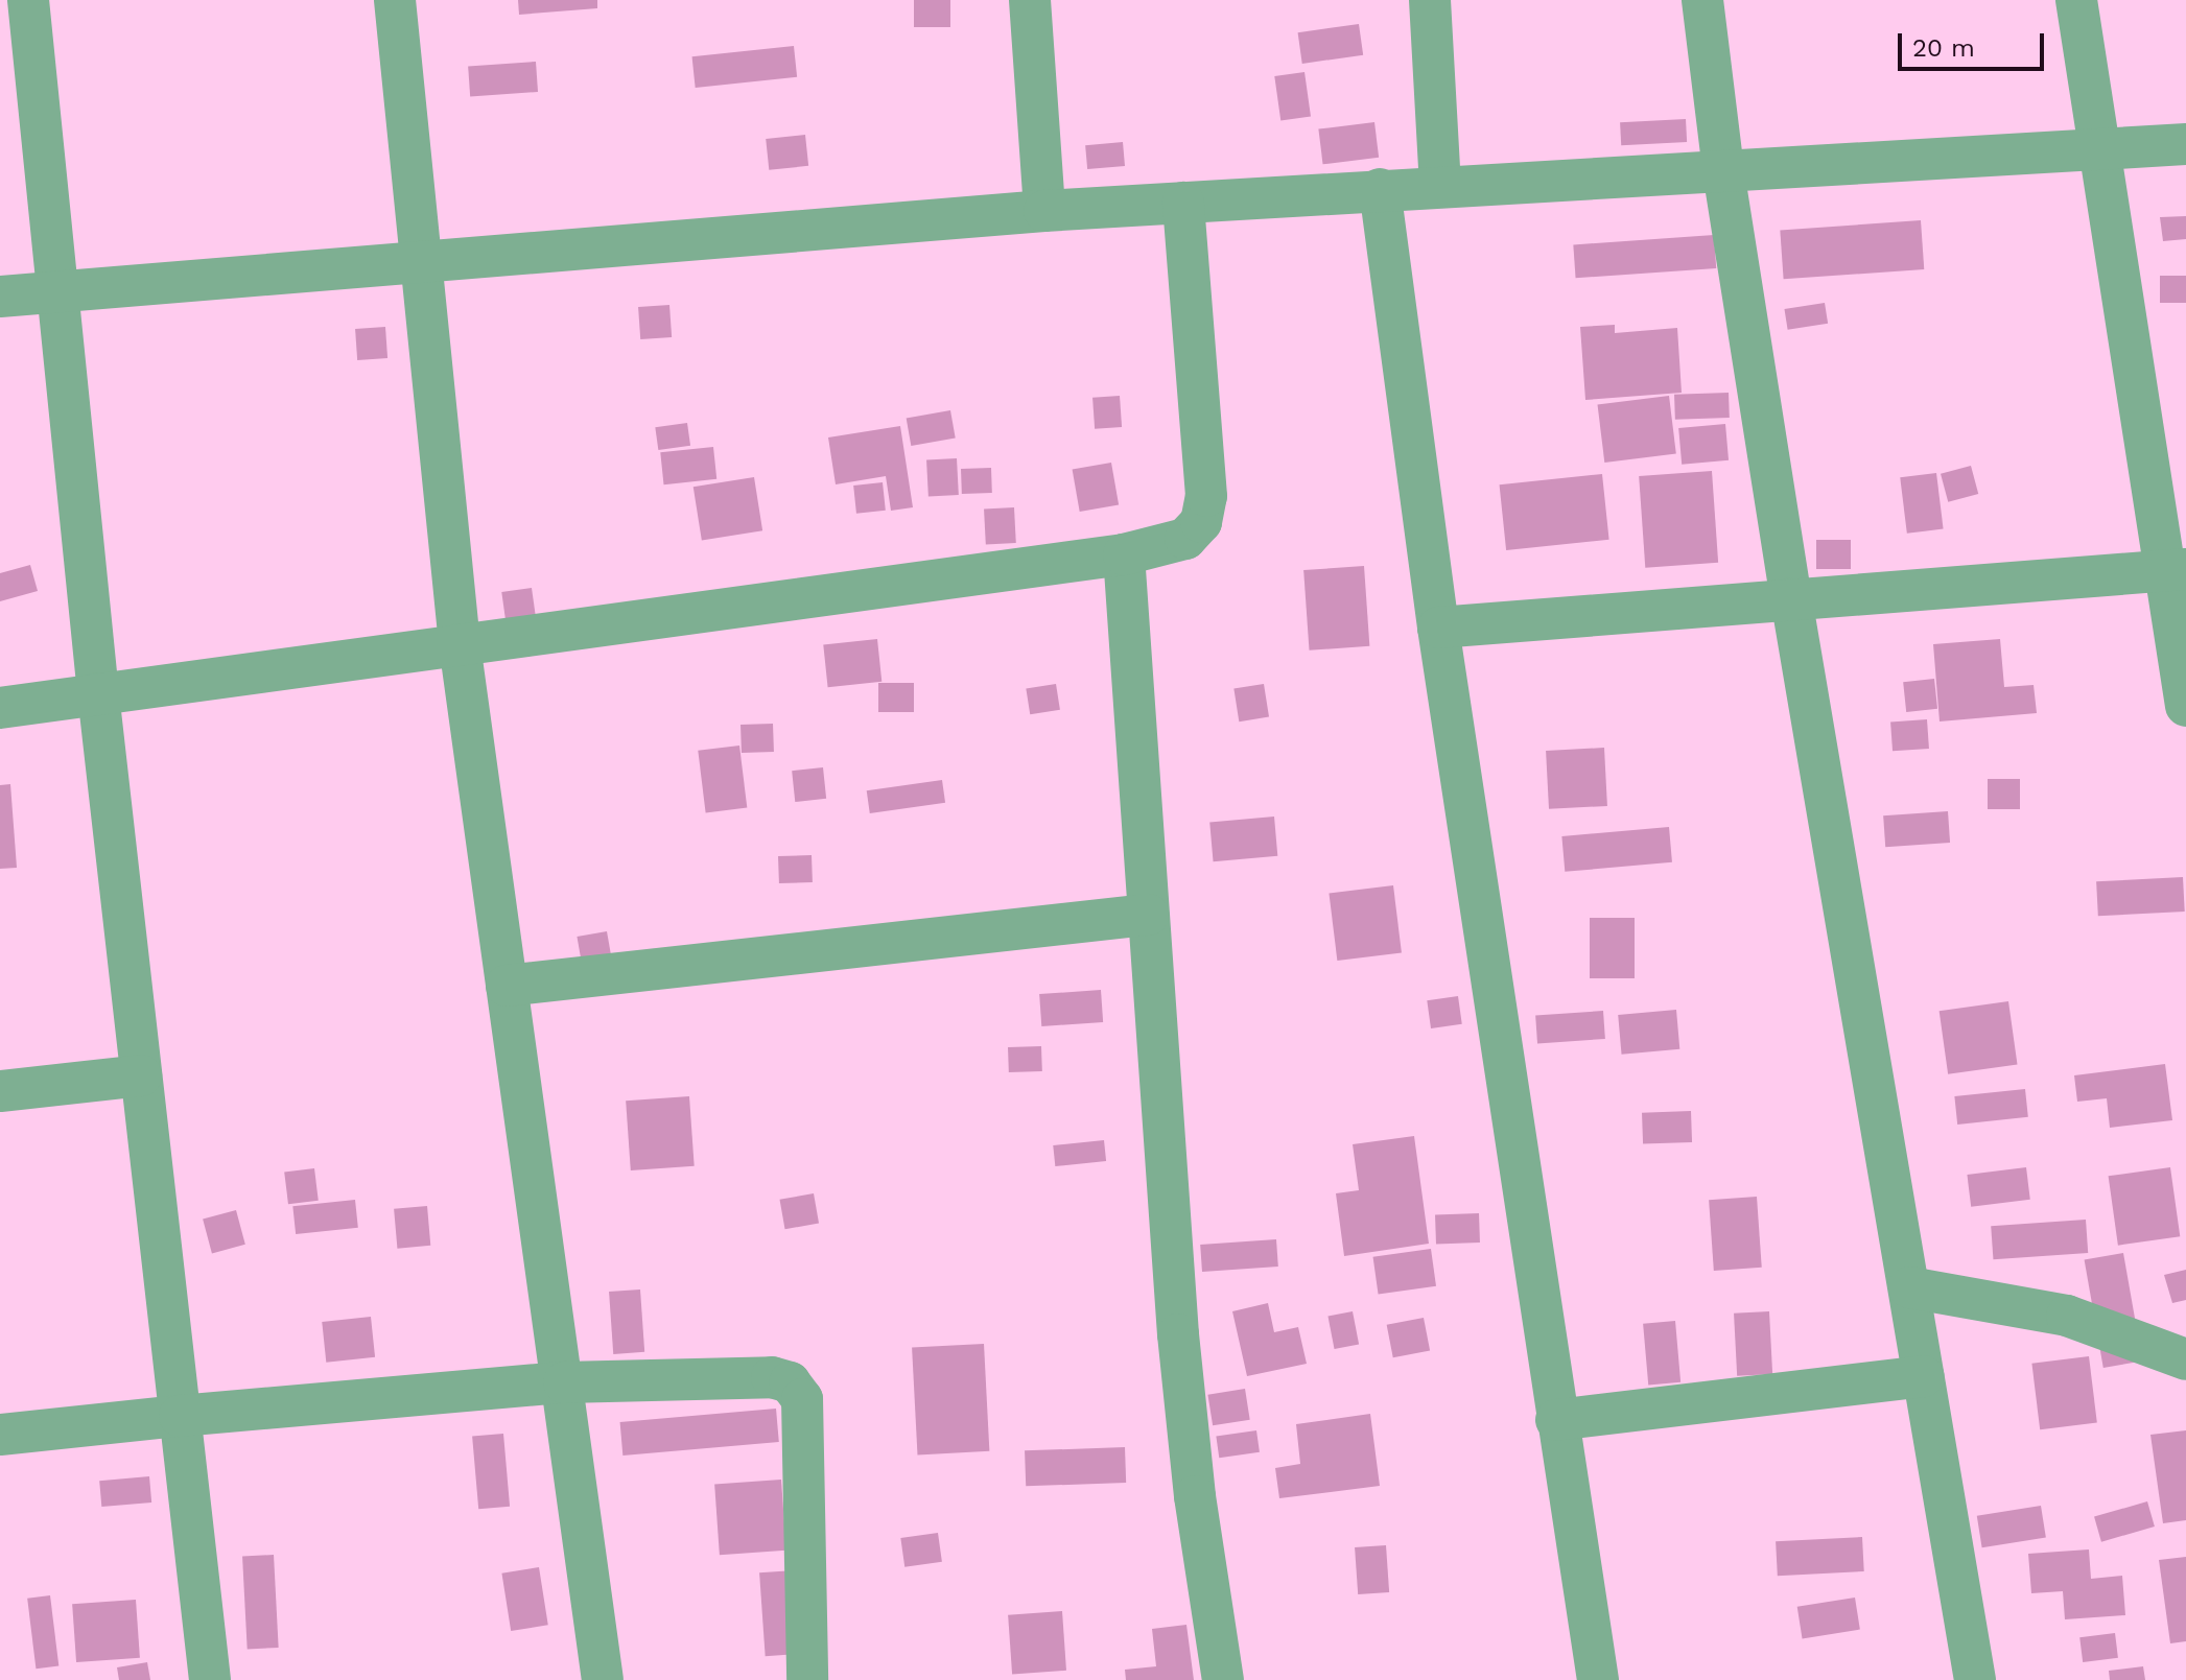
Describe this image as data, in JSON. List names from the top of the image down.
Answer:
{
  "scale_bar": "20 m"
}
